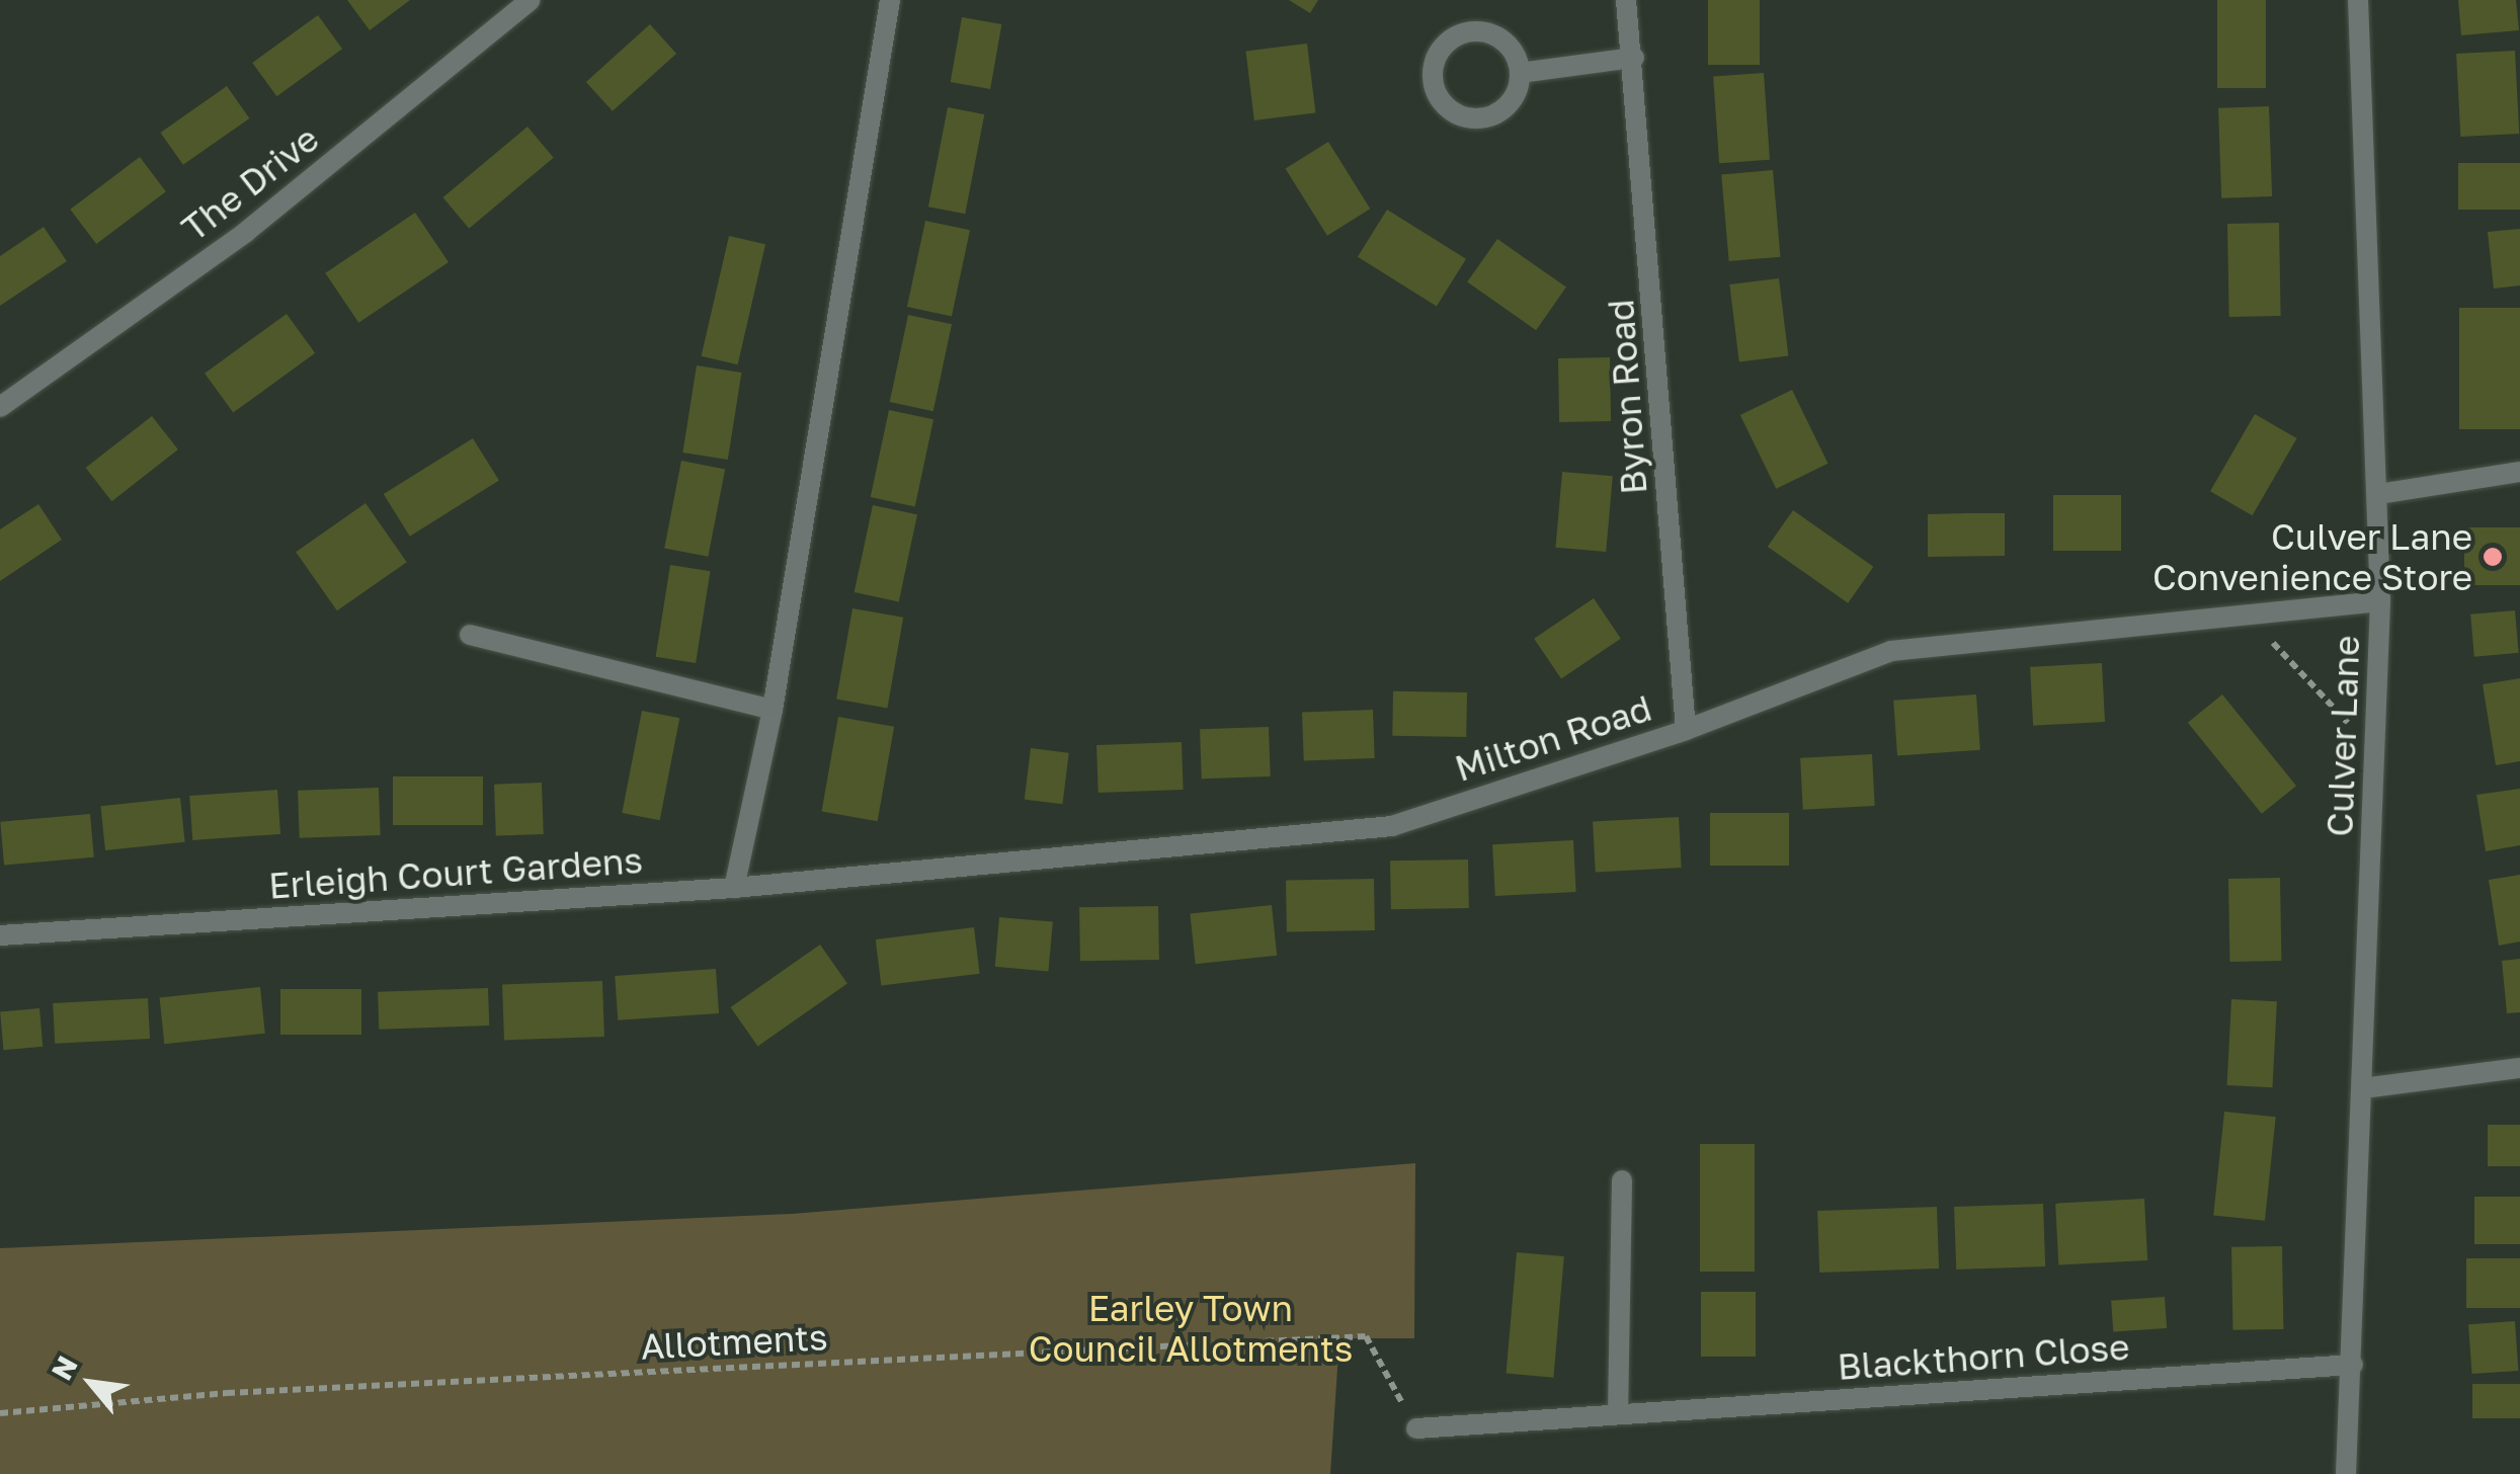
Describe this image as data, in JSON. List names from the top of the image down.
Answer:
{
  "streets": {
    "street": [
      "The Drive",
      "Byron Road",
      "Culver Lane",
      "Milton Road",
      "Erleigh Court Gardens",
      "Blackthorn Close"
    ],
    "path": ["Allotments"]
  },
  "crossings": [
    ["Byron Road", "Milton Road"],
    ["Culver Lane", "Milton Road"],
    ["Culver Lane", "Blackthorn Close"],
    ["Milton Road", "Erleigh Court Gardens"],
    ["Allotments", "Blackthorn Close"]
  ],
  "parks": ["Earley Town Council Allotments"],
  "places": ["Culver Lane Convenience Store"],
  "north": "top left"
}
